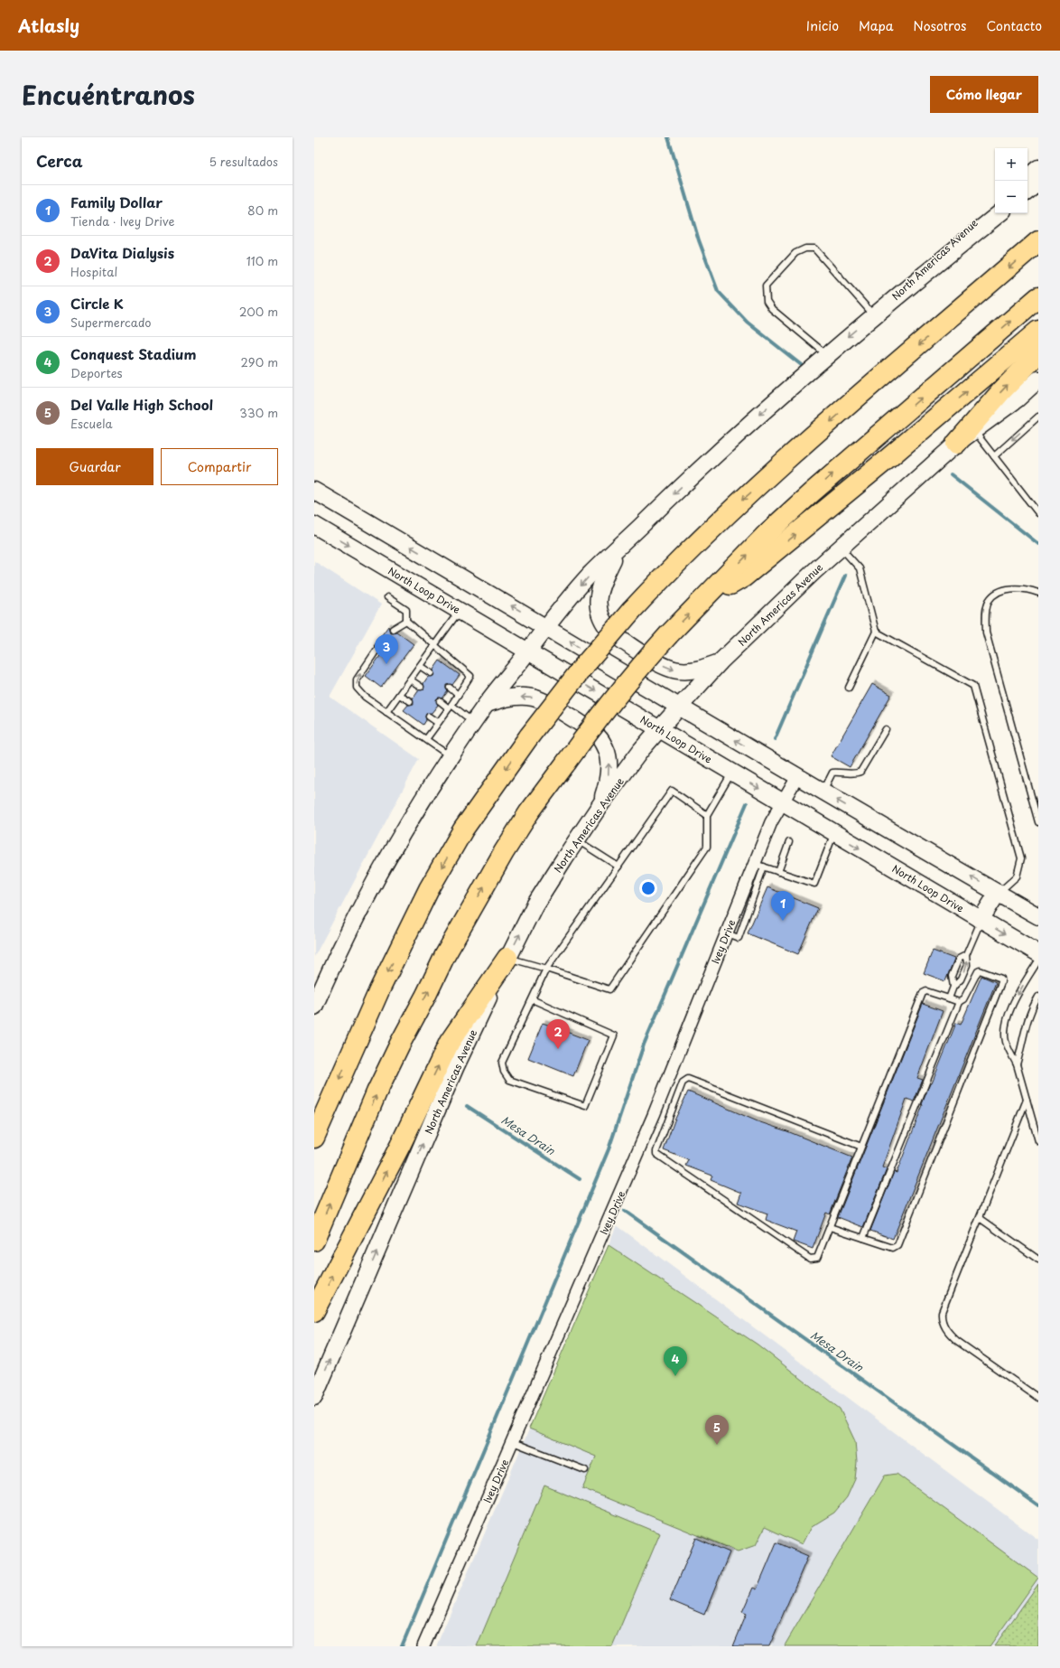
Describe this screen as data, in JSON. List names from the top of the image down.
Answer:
{
  "streets": {
    "main road": ["North Americas Avenue", "North Loop Drive"],
    "street": ["Ivey Drive"]
  },
  "crossings": [
    ["North Americas Avenue", "North Loop Drive"],
    ["North Loop Drive", "Ivey Drive"]
  ],
  "water": ["Mesa Drain"],
  "page": {
    "header": "Atlasly",
    "nav": [
      "Inicio",
      "Mapa",
      "Nosotros",
      "Contacto"
    ],
    "title": "Encuéntranos",
    "buttons": [
      "Cómo llegar",
      ["Guardar", "Compartir"]
    ],
    "heading": ["Cerca", "5 resultados"],
    "map_buttons": ["+", "−"],
    "list": [
      {
        "mark": "1",
        "name": "Family Dollar",
        "note": "Tienda · Ivey Drive",
        "value": "80 m"
      },
      {
        "mark": "2",
        "name": "DaVita Dialysis",
        "note": "Hospital",
        "value": "110 m"
      },
      {
        "mark": "3",
        "name": "Circle K",
        "note": "Supermercado",
        "value": "200 m"
      },
      {
        "mark": "4",
        "name": "Conquest Stadium",
        "note": "Deportes",
        "value": "290 m"
      },
      {
        "mark": "5",
        "name": "Del Valle High School",
        "note": "Escuela",
        "value": "330 m"
      }
    ],
    "pins": [
      "3",
      "1",
      "2",
      "4",
      "5"
    ]
  }
}
